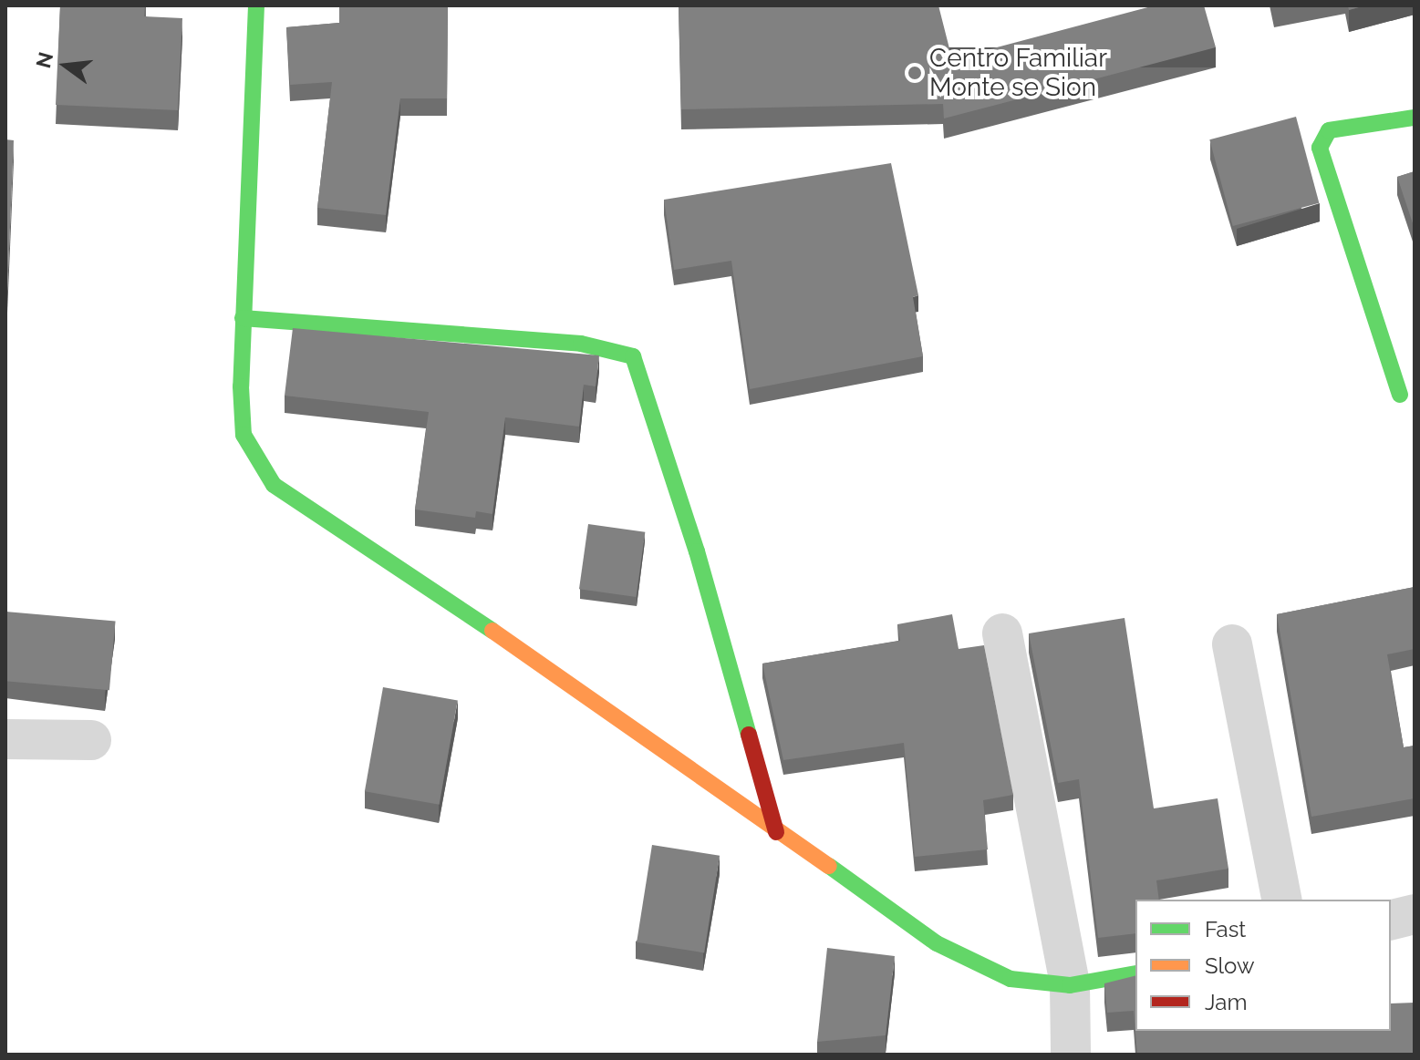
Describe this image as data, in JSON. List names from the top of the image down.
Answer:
{
  "places": ["Centro Familiar Monte se Sion"],
  "legend": ["Fast", "Slow", "Jam"],
  "north": "left"
}
